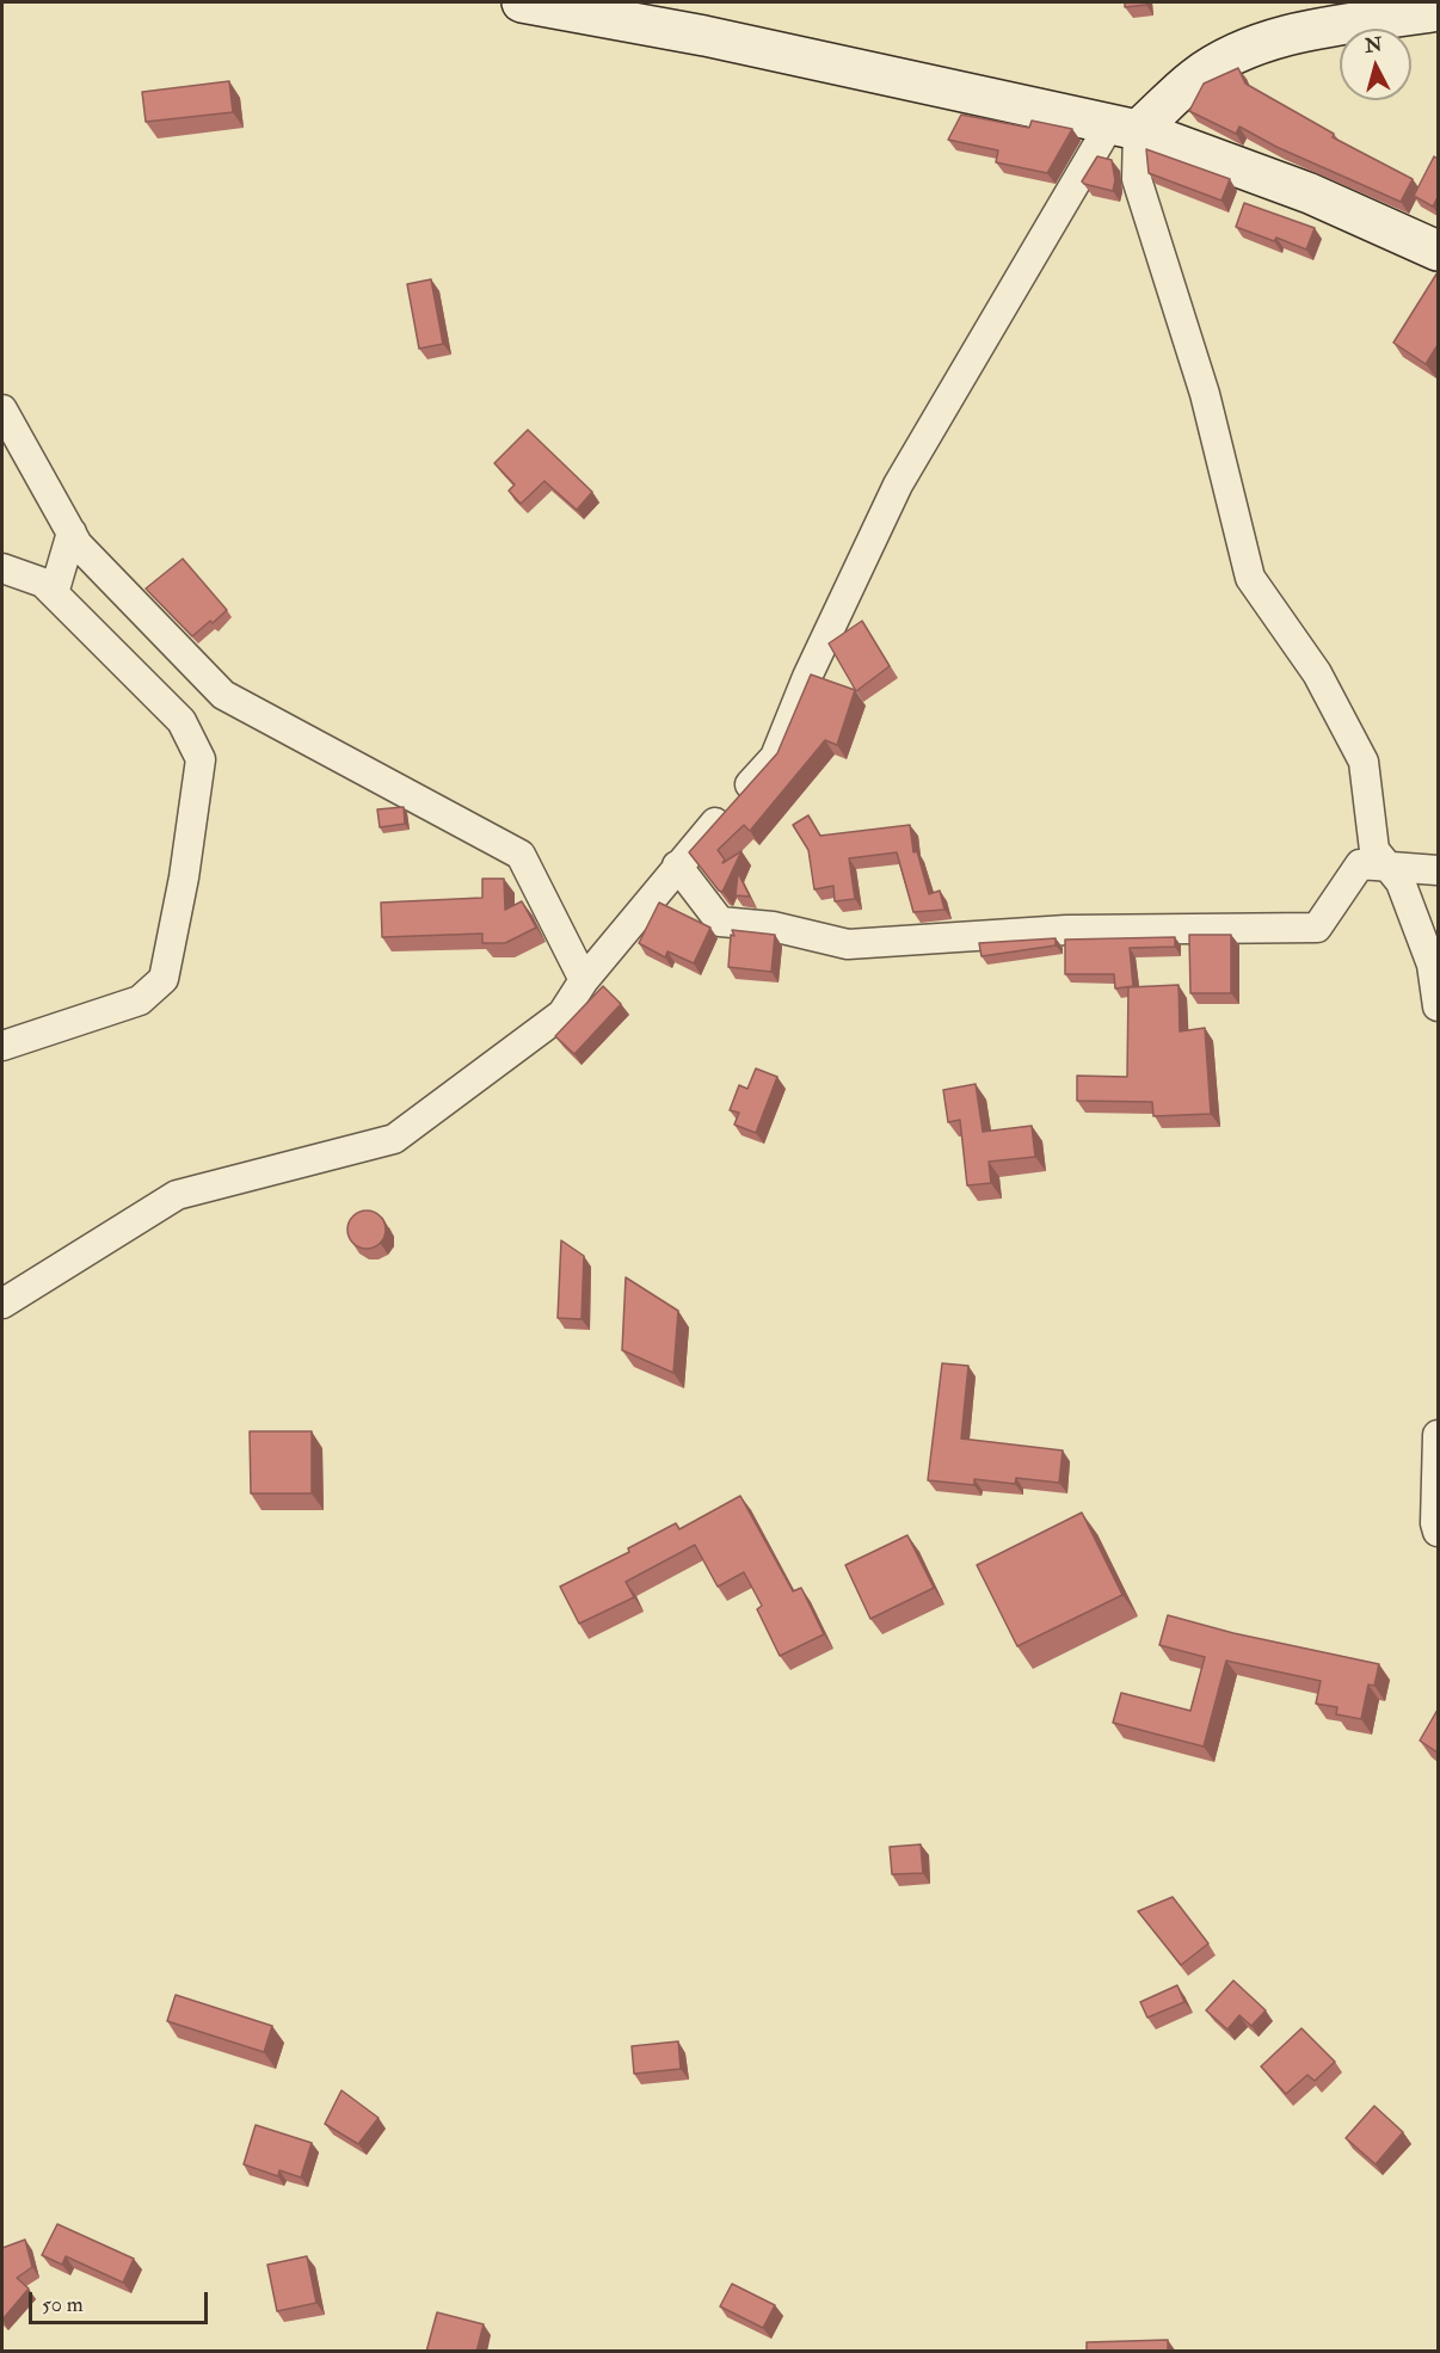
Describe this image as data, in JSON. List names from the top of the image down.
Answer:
{
  "scale_bar": "50 m",
  "north": "top"
}
